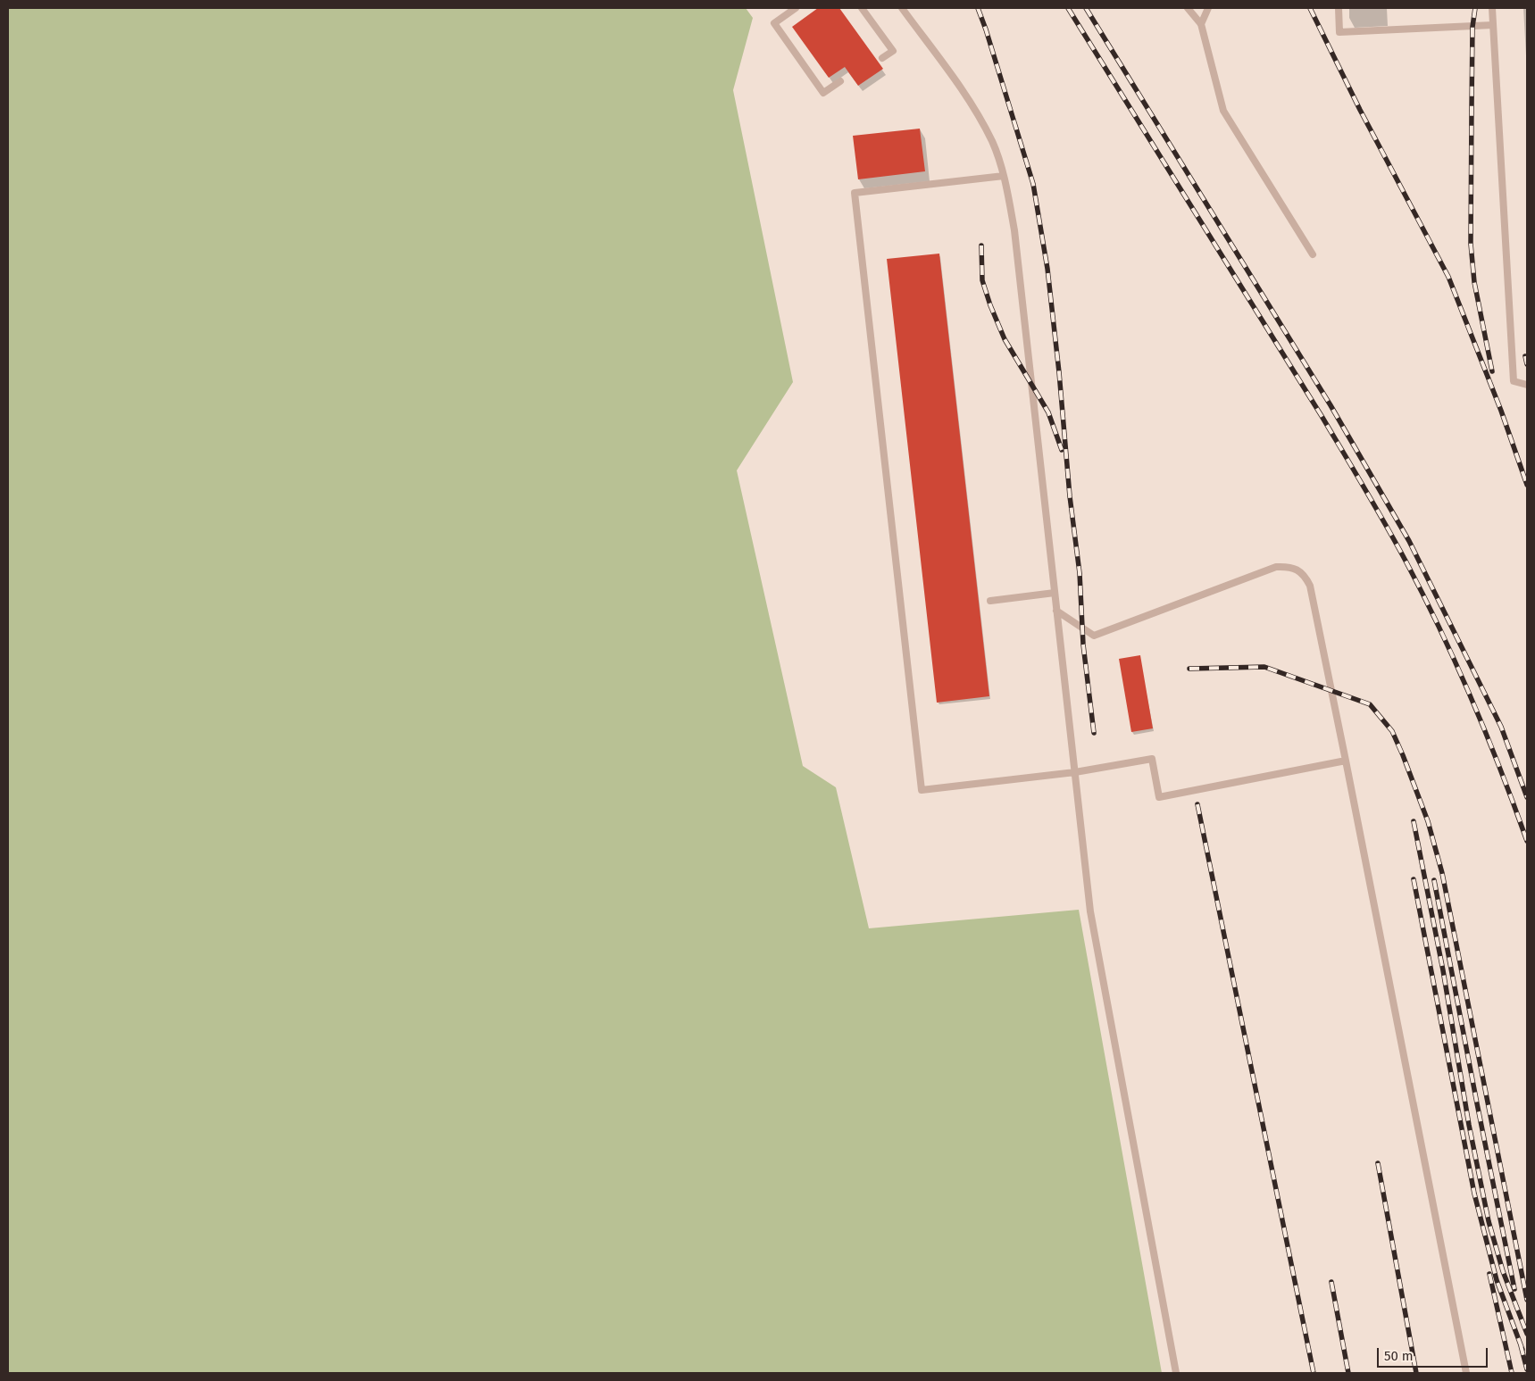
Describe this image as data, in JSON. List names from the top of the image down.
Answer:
{
  "scale_bar": "50 m"
}
